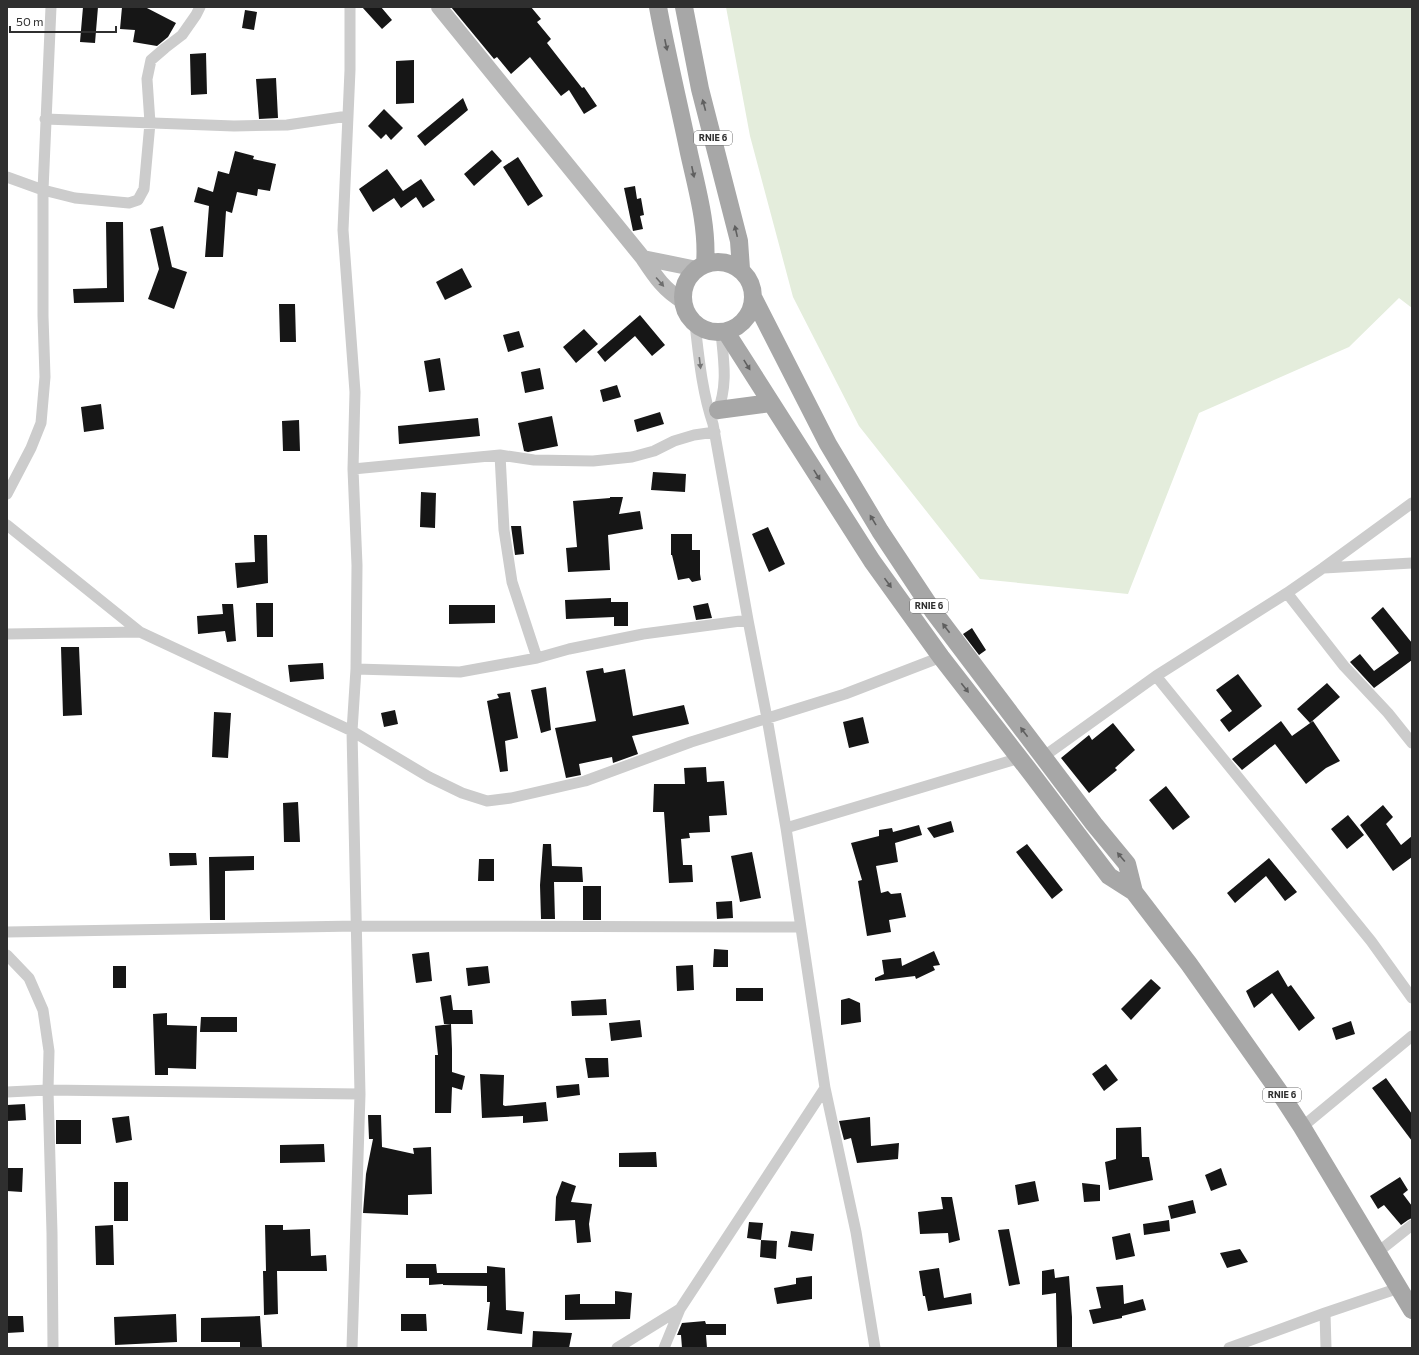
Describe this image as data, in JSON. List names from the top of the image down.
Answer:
{
  "streets": {
    "main road": ["RNIE 6"]
  },
  "scale_bar": "50 m"
}
